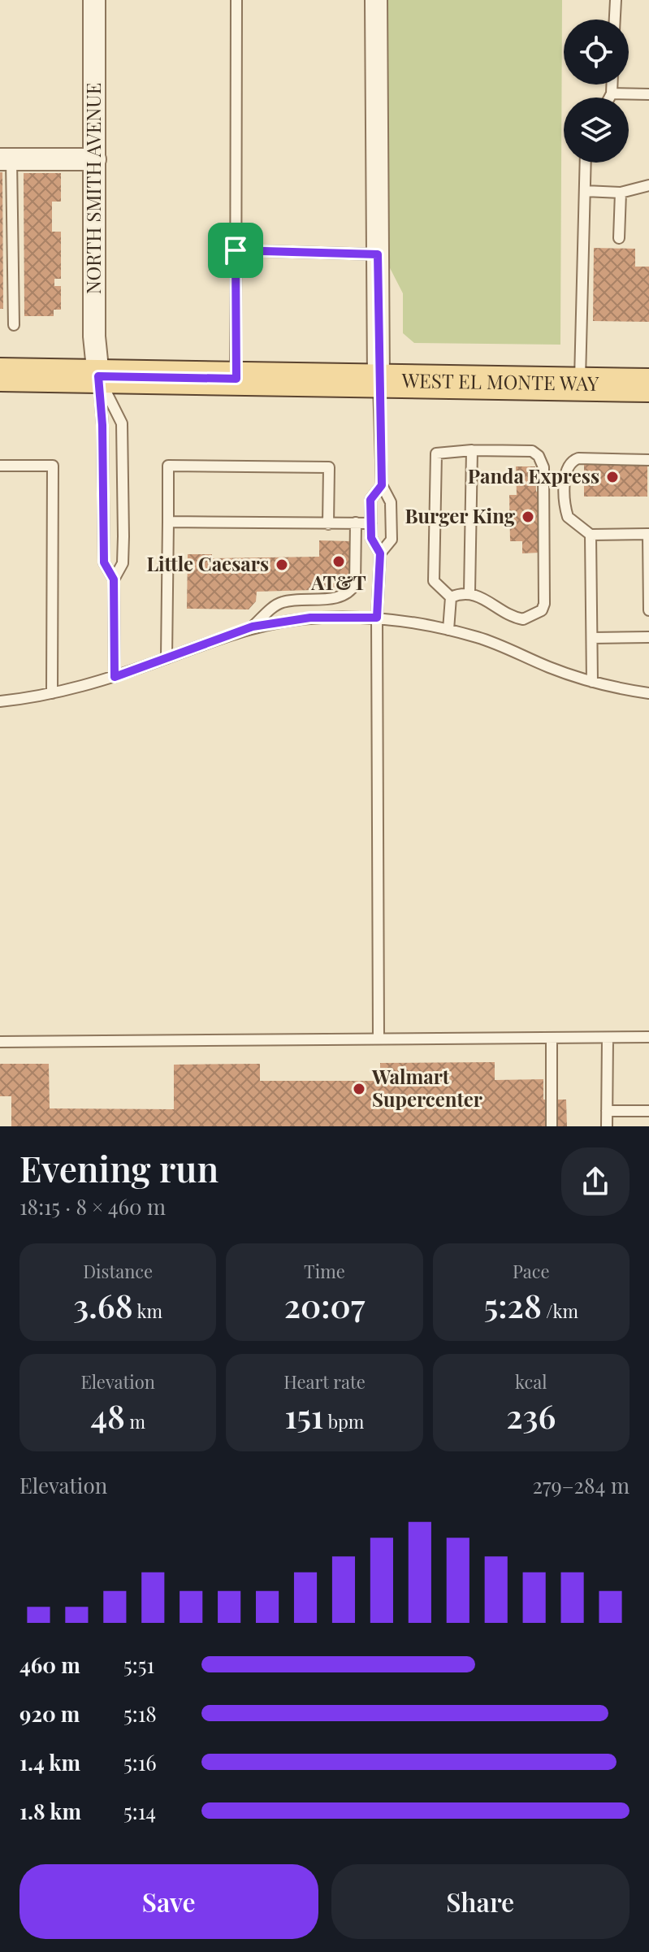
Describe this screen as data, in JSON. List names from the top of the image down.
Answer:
{
  "streets": {
    "main road": ["WEST EL MONTE WAY"],
    "street": ["NORTH SMITH AVENUE"]
  },
  "crossings": [
    ["NORTH SMITH AVENUE", "WEST EL MONTE WAY"]
  ],
  "places": [
    "Panda Express",
    "Burger King",
    "AT&T",
    "Little Caesars",
    "Walmart Supercenter"
  ],
  "page": {
    "heading": ["Evening run", "18:15 · 8 × 460 m"],
    "stats": [
      ["Distance", "3.68 km"],
      ["Time", "20:07"],
      ["Pace", "5:28 /km"],
      ["Elevation", "48 m"],
      ["Heart rate", "151 bpm"],
      ["kcal", "236"]
    ],
    "chart": ["Elevation", "279–284 m"],
    "list": [
      {
        "name": "460 m",
        "note": "5:51"
      },
      {
        "name": "920 m",
        "note": "5:18"
      },
      {
        "name": "1.4 km",
        "note": "5:16"
      },
      {
        "name": "1.8 km",
        "note": "5:14"
      }
    ],
    "buttons": ["Save", "Share"]
  }
}
